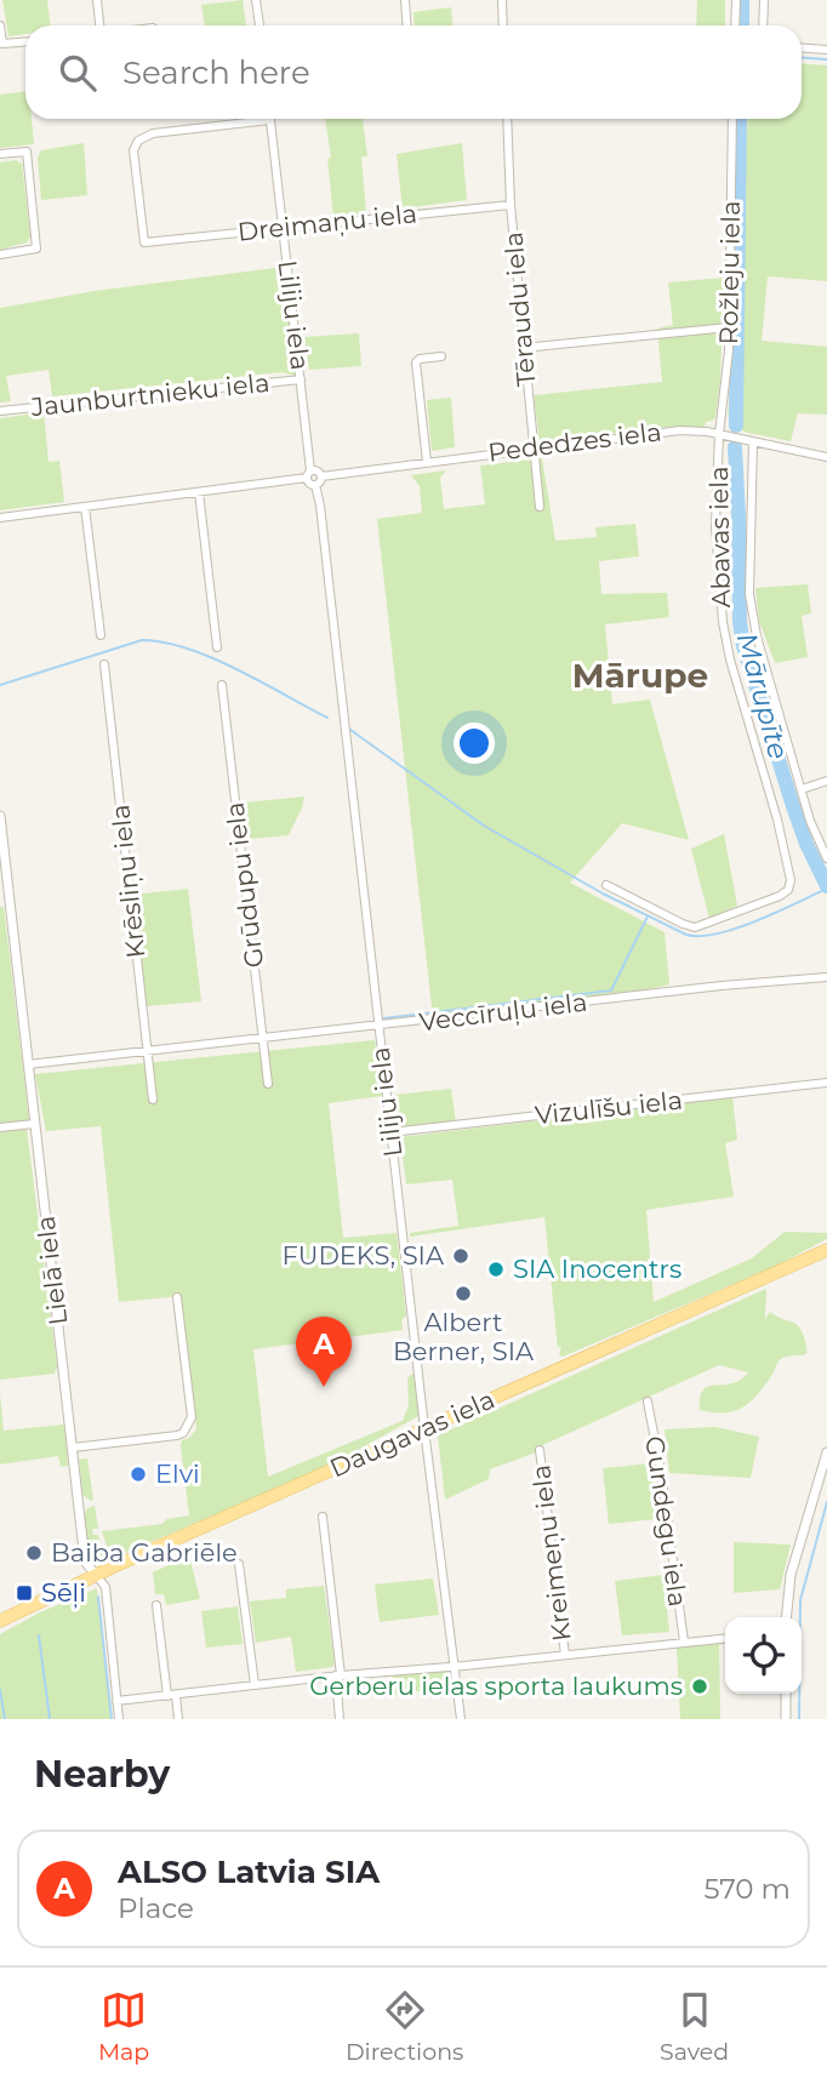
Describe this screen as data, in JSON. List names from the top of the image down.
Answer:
{
  "streets": {
    "main road": ["Daugavas iela"],
    "street": [
      "Dreimaņu iela",
      "Rožleju iela",
      "Tēraudu iela",
      "Liliju iela",
      "Jaunburtnieku iela",
      "Pededzes iela",
      "Abavas iela",
      "Krēsliņu iela",
      "Grūdupu iela",
      "Veccīruļu iela",
      "Vizulīšu iela",
      "Lielā iela",
      "Gundegu iela",
      "Kreimeņu iela"
    ]
  },
  "crossings": [
    ["Dreimaņu iela", "Tēraudu iela"],
    ["Dreimaņu iela", "Liliju iela"],
    ["Rožleju iela", "Pededzes iela"],
    ["Rožleju iela", "Abavas iela"],
    ["Tēraudu iela", "Pededzes iela"],
    ["Liliju iela", "Jaunburtnieku iela"],
    ["Liliju iela", "Pededzes iela"],
    ["Liliju iela", "Veccīruļu iela"],
    ["Liliju iela", "Vizulīšu iela"],
    ["Liliju iela", "Daugavas iela"],
    ["Pededzes iela", "Abavas iela"],
    ["Krēsliņu iela", "Veccīruļu iela"],
    ["Grūdupu iela", "Veccīruļu iela"],
    ["Veccīruļu iela", "Lielā iela"],
    ["Lielā iela", "Daugavas iela"]
  ],
  "districts": ["Mārupe"],
  "water": ["Mārupīte"],
  "places": {
    "other": [
      "FUDEKS, SIA",
      "SIA Inocentrs",
      "Albert Berner, SIA",
      "Elvi",
      "Baiba Gabriēle",
      "Gerberu ielas sporta laukums"
    ],
    "transit": ["Sēļi"]
  },
  "page": {
    "search": "Search here",
    "pins": "A",
    "heading": "Nearby",
    "list": [
      {
        "mark": "A",
        "name": "ALSO Latvia SIA",
        "note": "Place",
        "value": "570 m"
      }
    ],
    "nav": ["Map", "Directions", "Saved"]
  }
}
